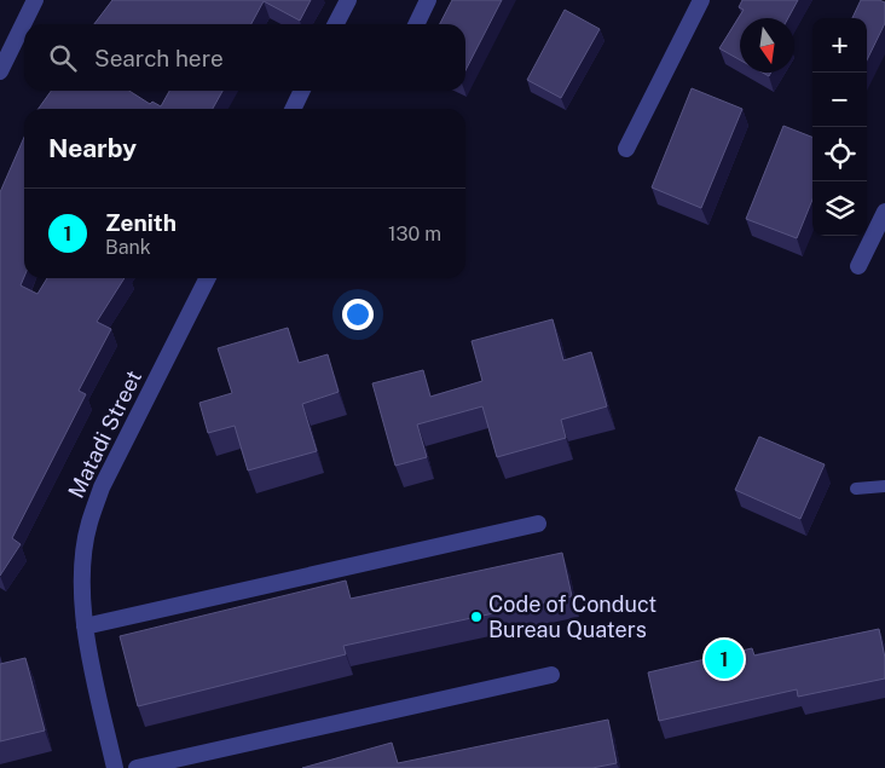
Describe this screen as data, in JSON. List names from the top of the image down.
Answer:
{
  "streets": {
    "street": ["Matadi Street"]
  },
  "places": ["Code of Conduct Bureau Quaters"],
  "north": "bottom",
  "page": {
    "map_buttons": ["+", "−"],
    "search": "Search here",
    "heading": "Nearby",
    "list": [
      {
        "mark": "1",
        "name": "Zenith",
        "note": "Bank",
        "value": "130 m"
      }
    ],
    "pins": "1"
  }
}
